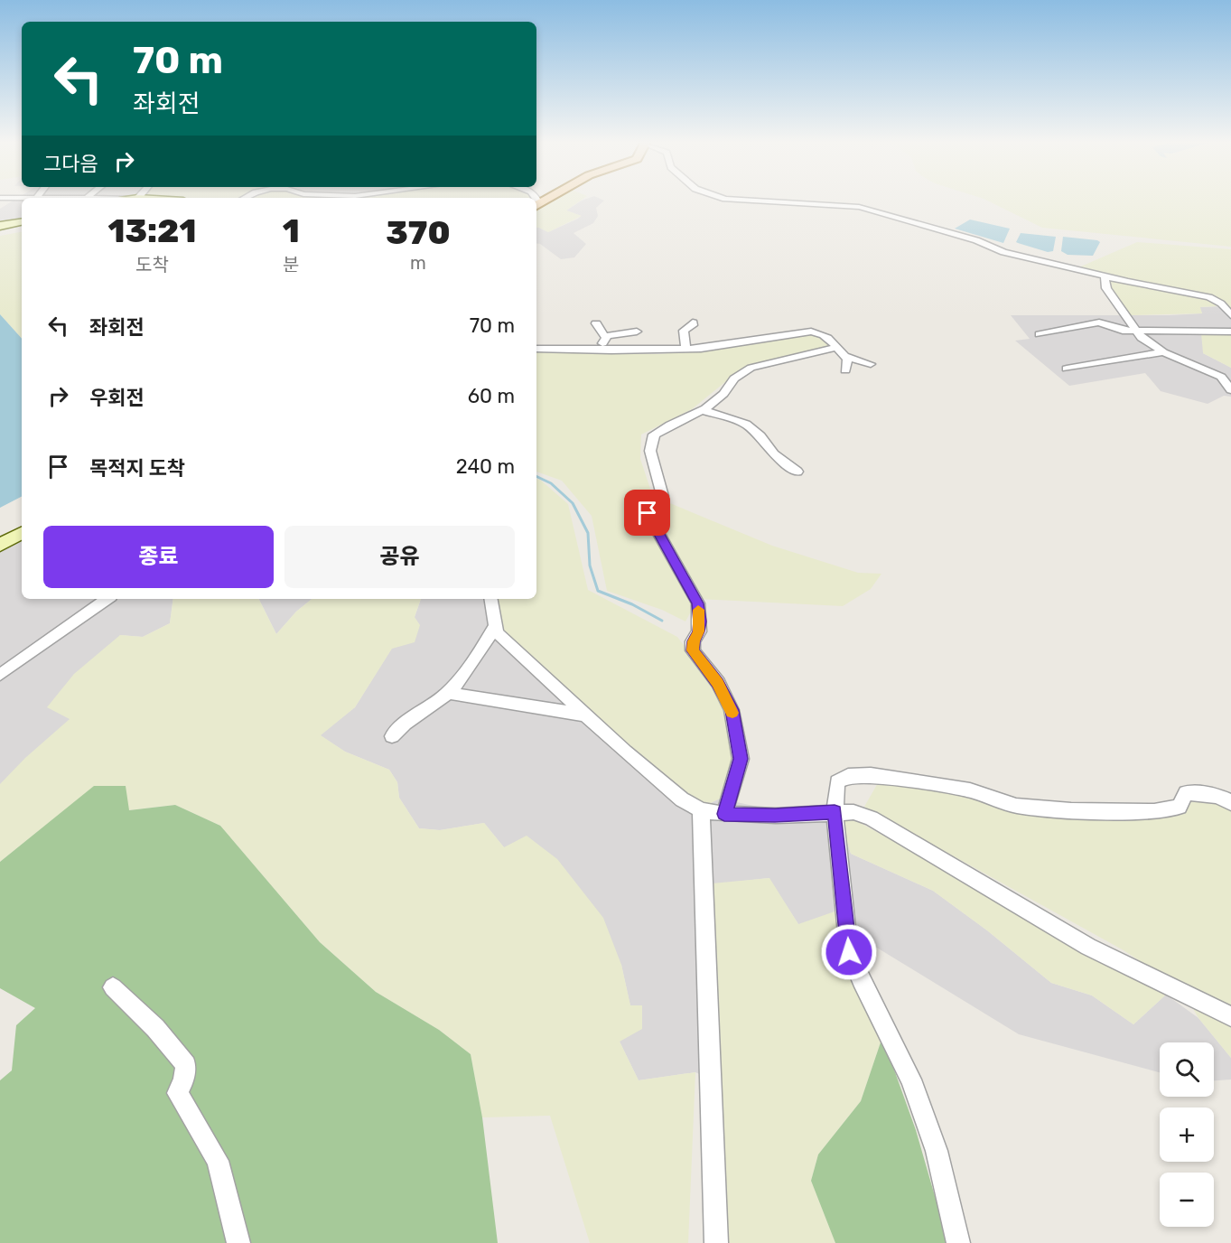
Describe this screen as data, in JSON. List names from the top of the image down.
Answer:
{
  "page": {
    "turn": ["70 m", "좌회전"],
    "then": "그다음",
    "eta": [
      "13:21",
      "도착",
      "1",
      "분",
      "370",
      "m"
    ],
    "list": [
      {
        "name": "좌회전",
        "value": "70 m"
      },
      {
        "name": "우회전",
        "value": "60 m"
      },
      {
        "name": "목적지 도착",
        "value": "240 m"
      }
    ],
    "buttons": ["종료", "공유"],
    "map_buttons": ["+", "−"]
  }
}
